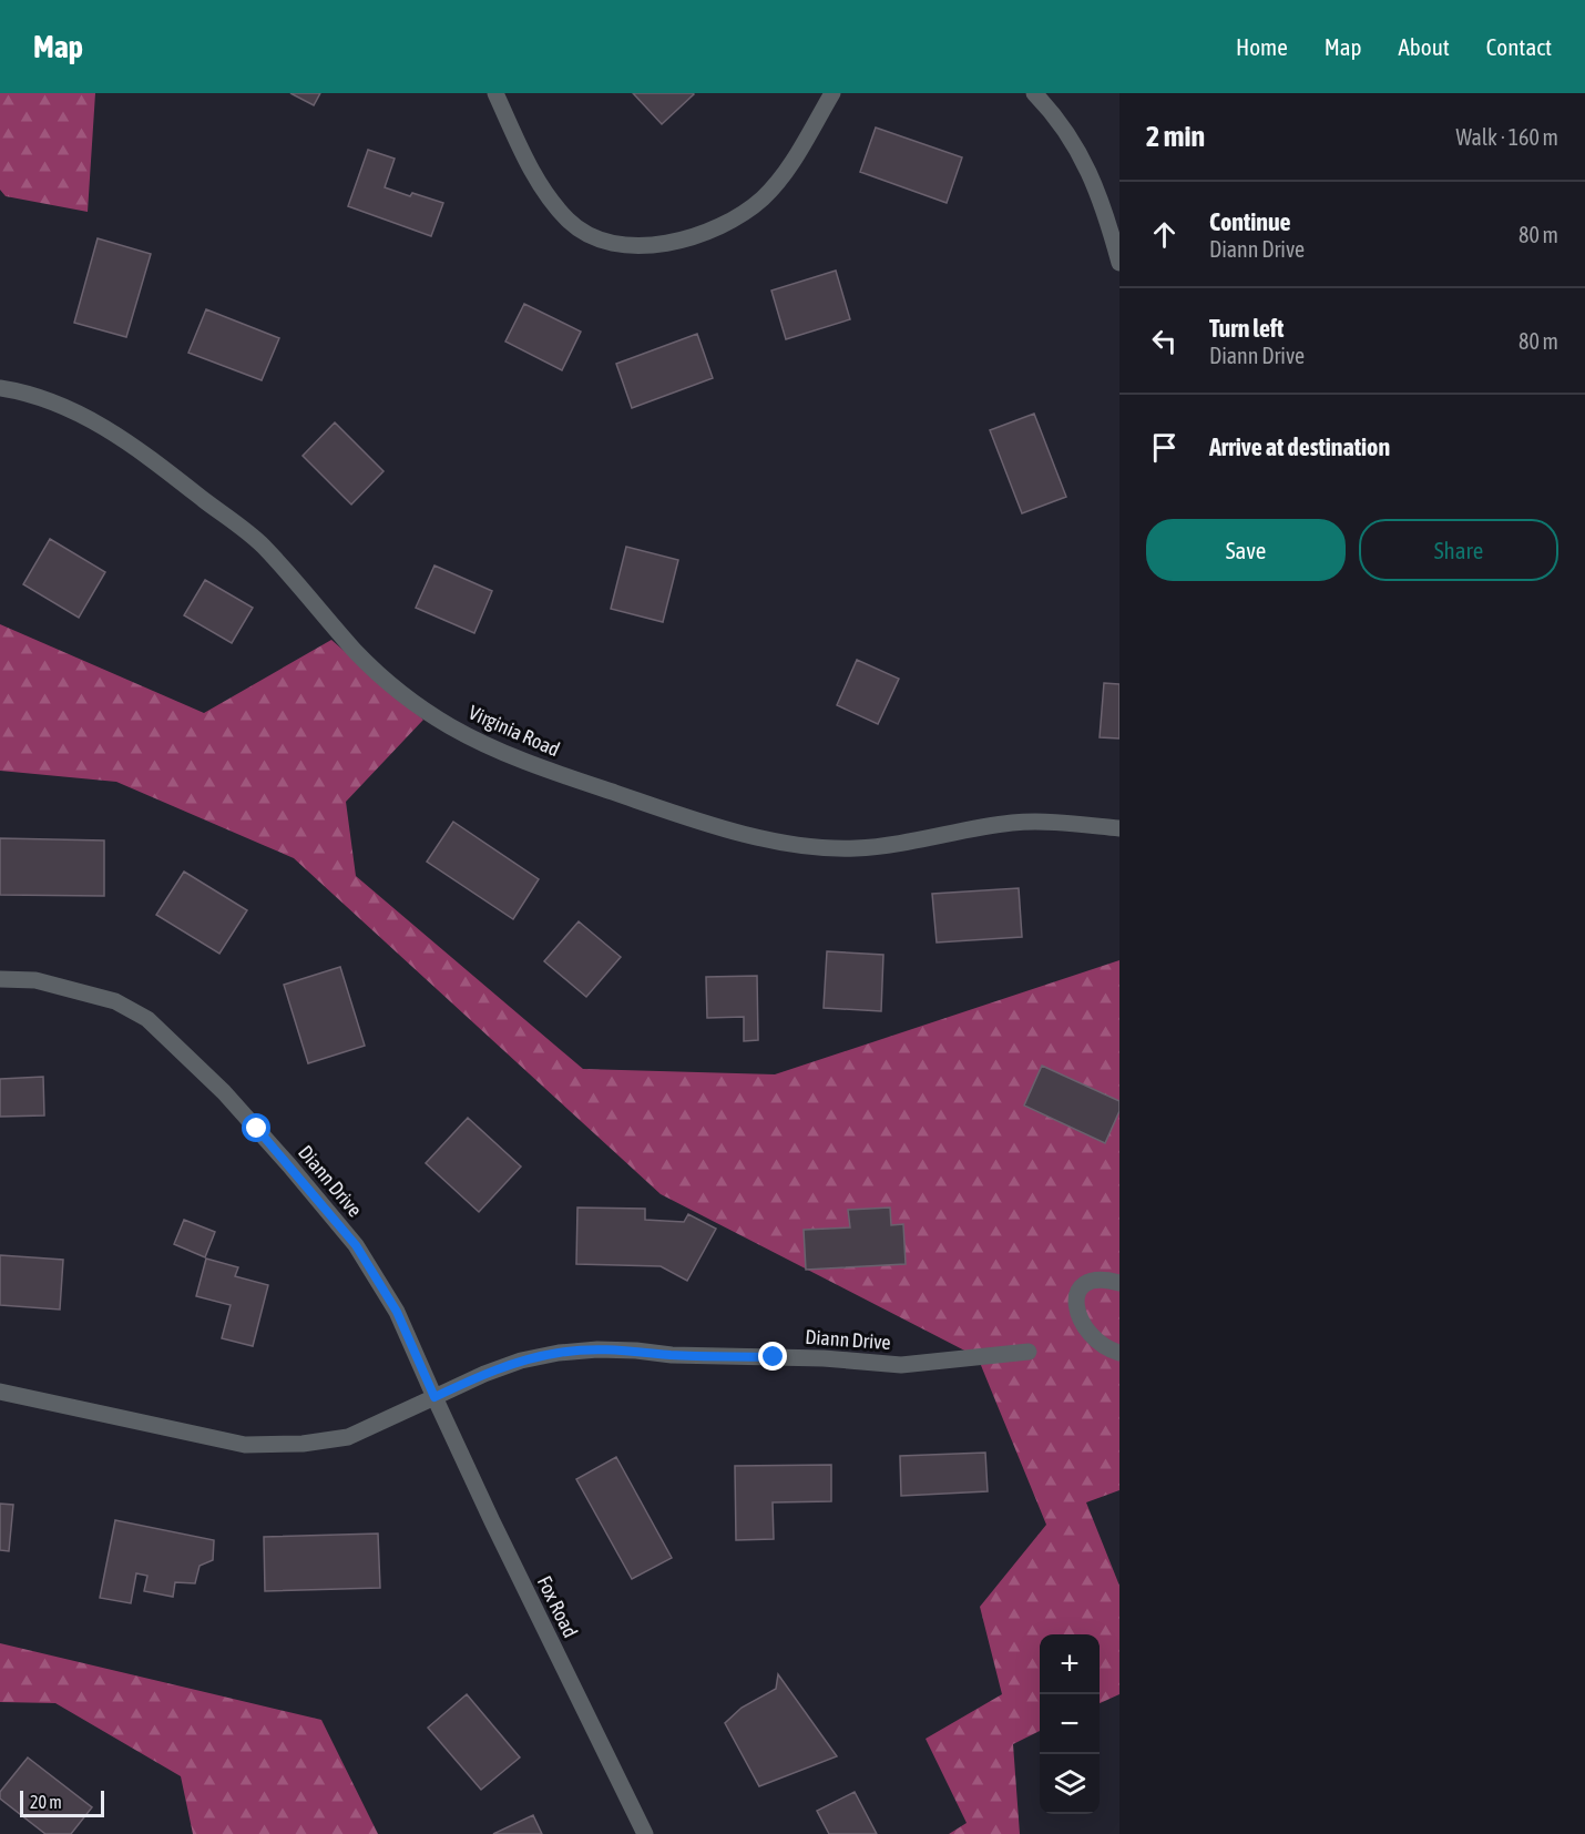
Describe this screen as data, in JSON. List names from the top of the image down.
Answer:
{
  "streets": {
    "street": ["Virginia Road", "Diann Drive", "Fox Road"]
  },
  "crossings": [
    ["Diann Drive", "Fox Road"]
  ],
  "scale_bar": "20 m",
  "page": {
    "header": "Map",
    "nav": [
      "Home",
      "Map",
      "About",
      "Contact"
    ],
    "heading": ["2 min", "Walk · 160 m"],
    "list": [
      ["Continue", "Diann Drive", "80 m"],
      ["Turn left", "Diann Drive", "80 m"],
      "Arrive at destination"
    ],
    "buttons": ["Save", "Share"],
    "map_buttons": ["+", "−"],
    "scale": "20 m"
  }
}
